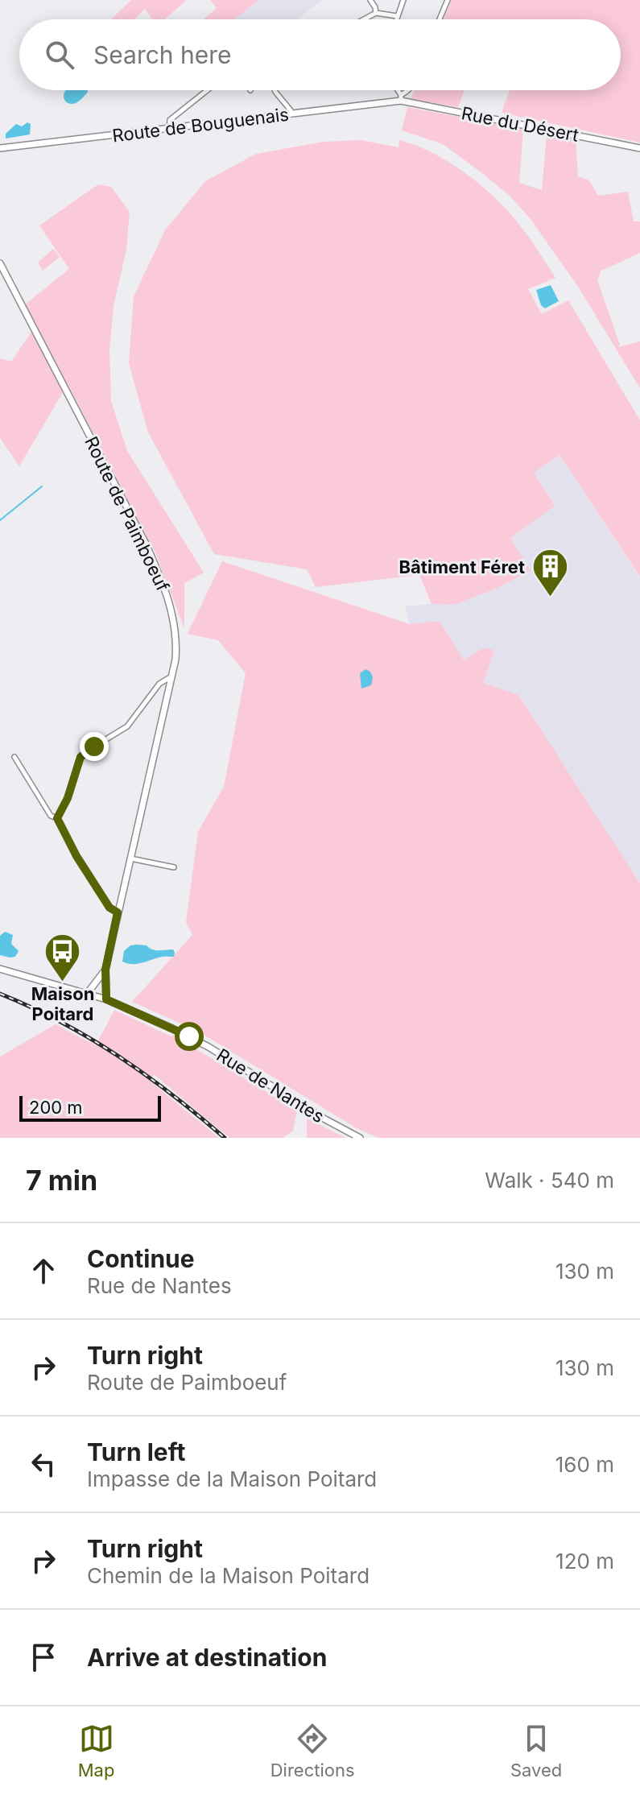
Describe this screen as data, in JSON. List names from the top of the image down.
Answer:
{
  "streets": {
    "street": [
      "Rue du Désert",
      "Route de Bouguenais",
      "Route de Paimboeuf",
      "Rue de Nantes"
    ]
  },
  "crossings": [
    ["Rue du Désert", "Route de Bouguenais"],
    ["Route de Paimboeuf", "Rue de Nantes"]
  ],
  "places": {
    "building": ["Bâtiment Féret"],
    "bus stop": ["Maison Poitard"]
  },
  "scale_bar": "200 m",
  "page": {
    "search": "Search here",
    "scale": "200 m",
    "heading": ["7 min", "Walk · 540 m"],
    "list": [
      ["Continue", "Rue de Nantes", "130 m"],
      ["Turn right", "Route de Paimboeuf", "130 m"],
      ["Turn left", "Impasse de la Maison Poitard", "160 m"],
      ["Turn right", "Chemin de la Maison Poitard", "120 m"],
      "Arrive at destination"
    ],
    "nav": ["Map", "Directions", "Saved"]
  }
}
